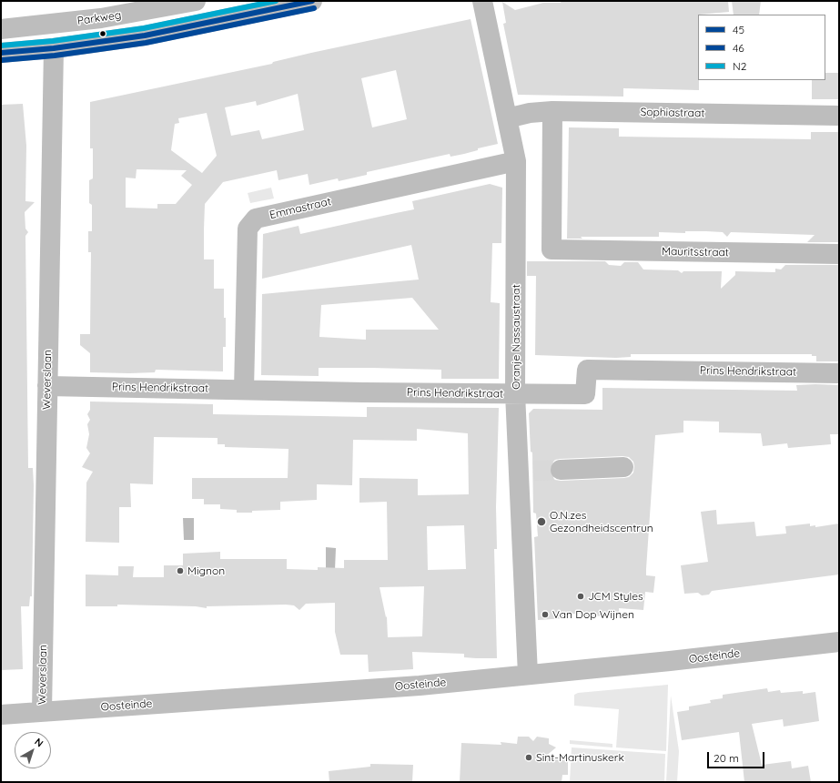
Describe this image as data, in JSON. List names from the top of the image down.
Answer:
{
  "streets": {
    "street": [
      "Parkweg",
      "Sophiastraat",
      "Emmastraat",
      "Mauritsstraat",
      "Oranje Nassaustraat",
      "Prins Hendrikstraat",
      "Weverslaan",
      "Oosteinde"
    ]
  },
  "crossings": [
    ["Sophiastraat", "Mauritsstraat"],
    ["Sophiastraat", "Oranje Nassaustraat"],
    ["Emmastraat", "Oranje Nassaustraat"],
    ["Emmastraat", "Prins Hendrikstraat"],
    ["Oranje Nassaustraat", "Prins Hendrikstraat"],
    ["Oranje Nassaustraat", "Oosteinde"],
    ["Prins Hendrikstraat", "Weverslaan"],
    ["Weverslaan", "Oosteinde"]
  ],
  "places": [
    "O.N.zes Gezondheidscentrun",
    "Mignon",
    "JCM Styles",
    "Van Dop Wijnen",
    "Sint-Martinuskerk"
  ],
  "lines": ["transit line 45", "transit line N2", "transit line 46"],
  "legend": ["45", "46", "N2"],
  "scale_bar": "20 m",
  "north": "top right"
}
